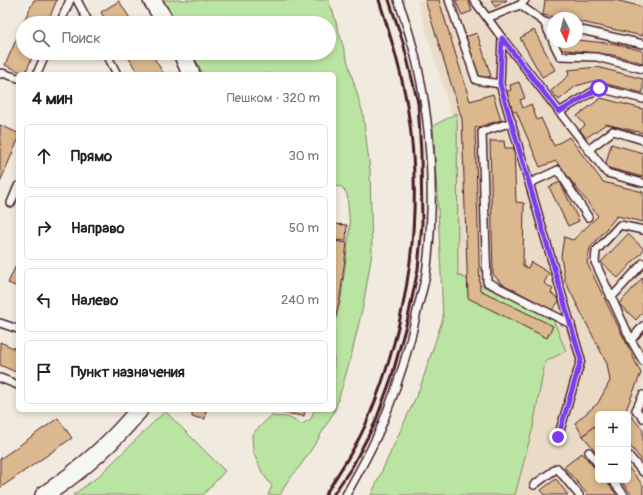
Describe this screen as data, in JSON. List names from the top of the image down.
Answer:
{
  "north": "bottom",
  "page": {
    "search": "Поиск",
    "heading": ["4 мин", "Пешком · 320 m"],
    "list": [
      ["Прямо", "30 m"],
      ["Направо", "50 m"],
      ["Налево", "240 m"],
      "Пункт назначения"
    ],
    "map_buttons": ["+", "−"]
  }
}
